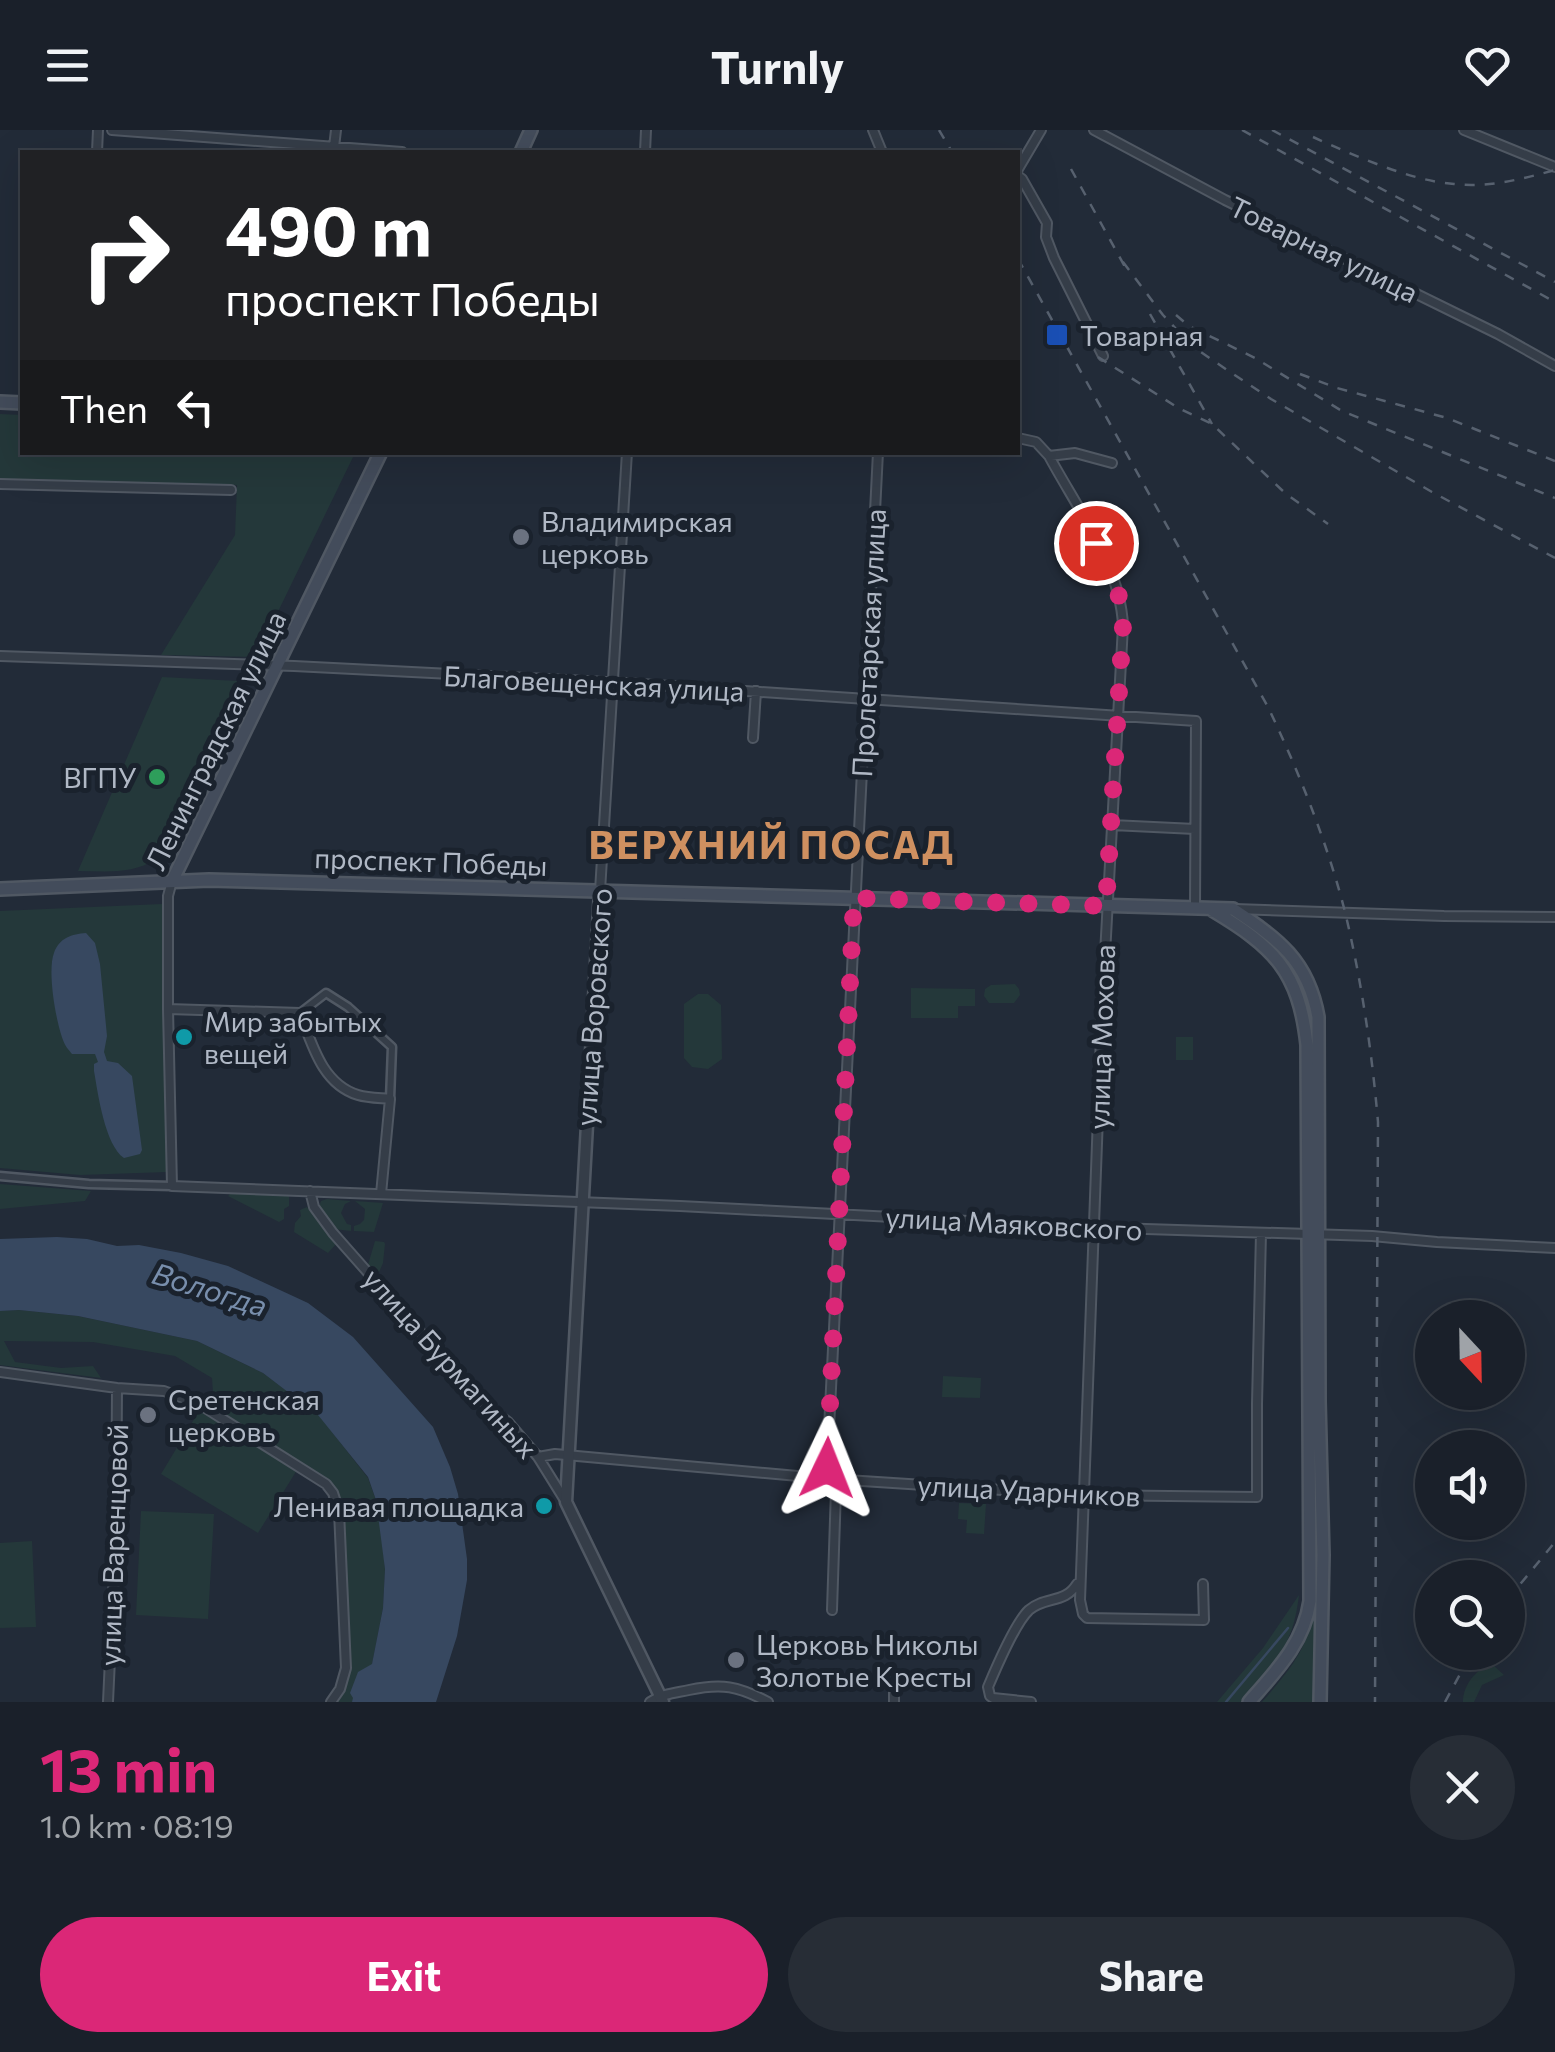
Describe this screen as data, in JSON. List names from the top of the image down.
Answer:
{
  "streets": {
    "main road": ["Ленинградская улица", "проспект Победы"],
    "street": [
      "Товарная улица",
      "Пролетарская улица",
      "Благовещенская улица",
      "улица Воровского",
      "улица Мохова",
      "улица Маяковского",
      "улица Бурмагиных",
      "улица Ударников",
      "улица Варенцовой"
    ]
  },
  "crossings": [
    ["Пролетарская улица", "Благовещенская улица"],
    ["Пролетарская улица", "проспект Победы"],
    ["Пролетарская улица", "улица Маяковского"],
    ["Пролетарская улица", "улица Ударников"],
    ["Благовещенская улица", "Ленинградская улица"],
    ["Благовещенская улица", "улица Воровского"],
    ["Благовещенская улица", "улица Мохова"],
    ["Ленинградская улица", "проспект Победы"],
    ["Ленинградская улица", "улица Маяковского"],
    ["проспект Победы", "улица Воровского"],
    ["проспект Победы", "улица Мохова"],
    ["улица Воровского", "улица Маяковского"],
    ["улица Воровского", "улица Бурмагиных"],
    ["улица Воровского", "улица Ударников"],
    ["улица Мохова", "улица Маяковского"],
    ["улица Мохова", "улица Ударников"],
    ["улица Маяковского", "улица Бурмагиных"],
    ["улица Маяковского", "улица Ударников"],
    ["улица Бурмагиных", "улица Ударников"]
  ],
  "districts": ["ВЕРХНИЙ ПОСАД"],
  "water": ["Вологда"],
  "places": {
    "transit": ["Товарная"],
    "other": [
      "Владимирская церковь",
      "ВГПУ",
      "Мир забытых вещей",
      "Сретенская церковь",
      "Ленивая площадка",
      "Церковь Николы Золотые Кресты"
    ]
  },
  "north": "bottom",
  "page": {
    "header": "Turnly",
    "turn": ["490 m", "проспект Победы"],
    "then": "Then",
    "heading": ["13 min", "1.0 km · 08:19"],
    "buttons": ["Exit", "Share"]
  }
}
